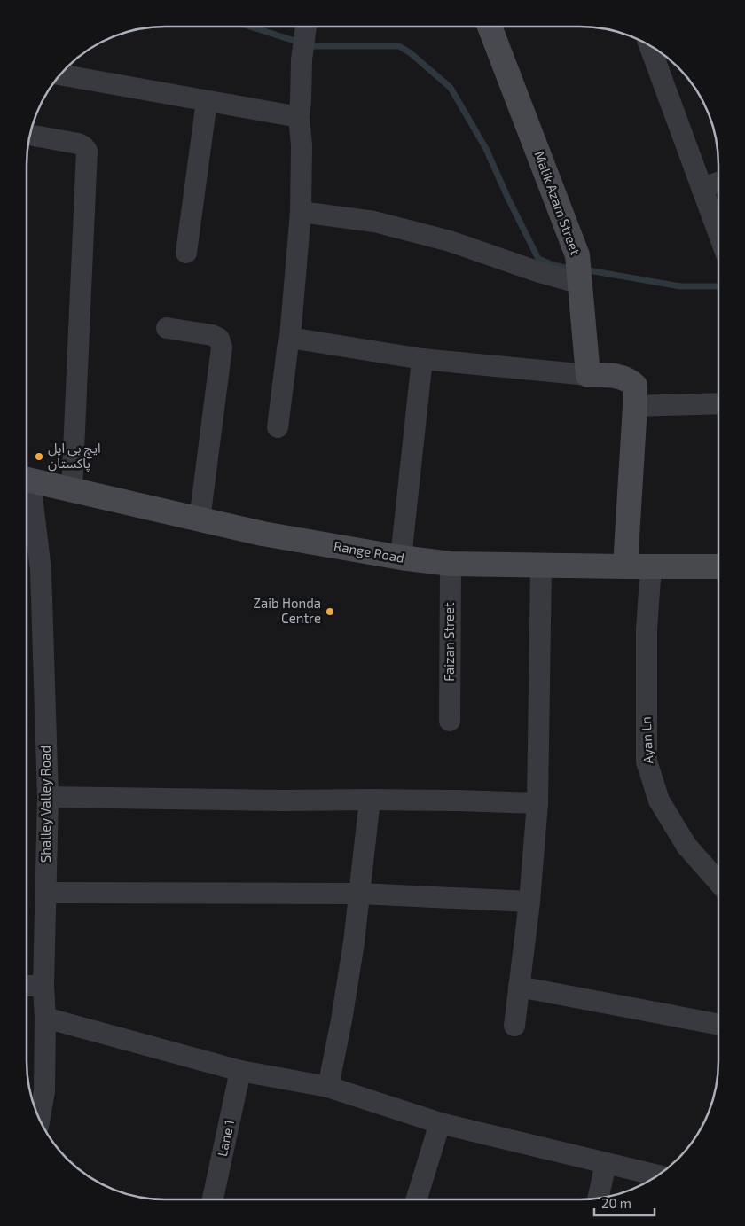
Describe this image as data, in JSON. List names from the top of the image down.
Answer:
{
  "streets": {
    "main road": ["Malik Azam Street", "Range Road"],
    "street": [
      "Faizan Street",
      "Ayan Ln",
      "Shalley Valley Road",
      "Lane 1"
    ]
  },
  "crossings": [
    ["Range Road", "Faizan Street"],
    ["Range Road", "Ayan Ln"]
  ],
  "places": ["ایچ بی ایل پاکستان", "Zaib Honda Centre"],
  "scale_bar": "20 m"
}
